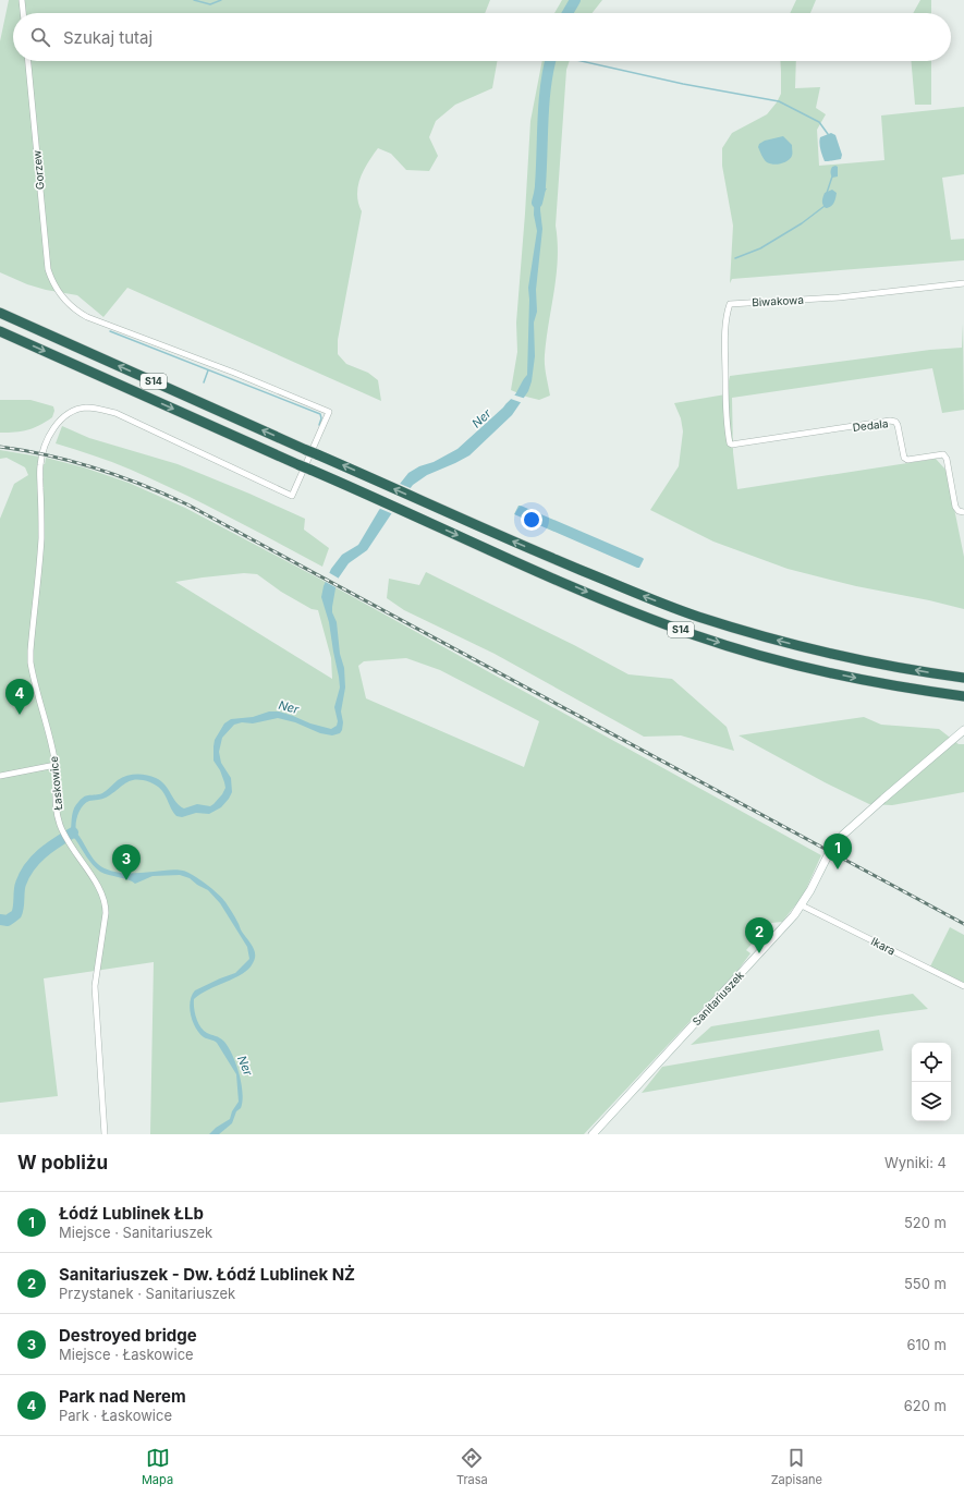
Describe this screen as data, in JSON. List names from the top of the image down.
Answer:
{
  "streets": {
    "highway": ["S14"],
    "street": [
      "Gorzew",
      "Biwakowa",
      "Dedala",
      "Łaskowice",
      "Ikara",
      "Sanitariuszek"
    ]
  },
  "crossings": [
    ["Gorzew", "Łaskowice"],
    ["Biwakowa", "Dedala"],
    ["Ikara", "Sanitariuszek"]
  ],
  "water": ["Ner"],
  "page": {
    "search": "Szukaj tutaj",
    "pins": [
      "4",
      "1",
      "3",
      "2"
    ],
    "heading": ["W pobliżu", "Wyniki: 4"],
    "list": [
      {
        "mark": "1",
        "name": "Łódź Lublinek ŁLb",
        "note": "Miejsce · Sanitariuszek",
        "value": "520 m"
      },
      {
        "mark": "2",
        "name": "Sanitariuszek - Dw. Łódź Lublinek NŻ",
        "note": "Przystanek · Sanitariuszek",
        "value": "550 m"
      },
      {
        "mark": "3",
        "name": "Destroyed bridge",
        "note": "Miejsce · Łaskowice",
        "value": "610 m"
      },
      {
        "mark": "4",
        "name": "Park nad Nerem",
        "note": "Park · Łaskowice",
        "value": "620 m"
      }
    ],
    "nav": ["Mapa", "Trasa", "Zapisane"]
  }
}
